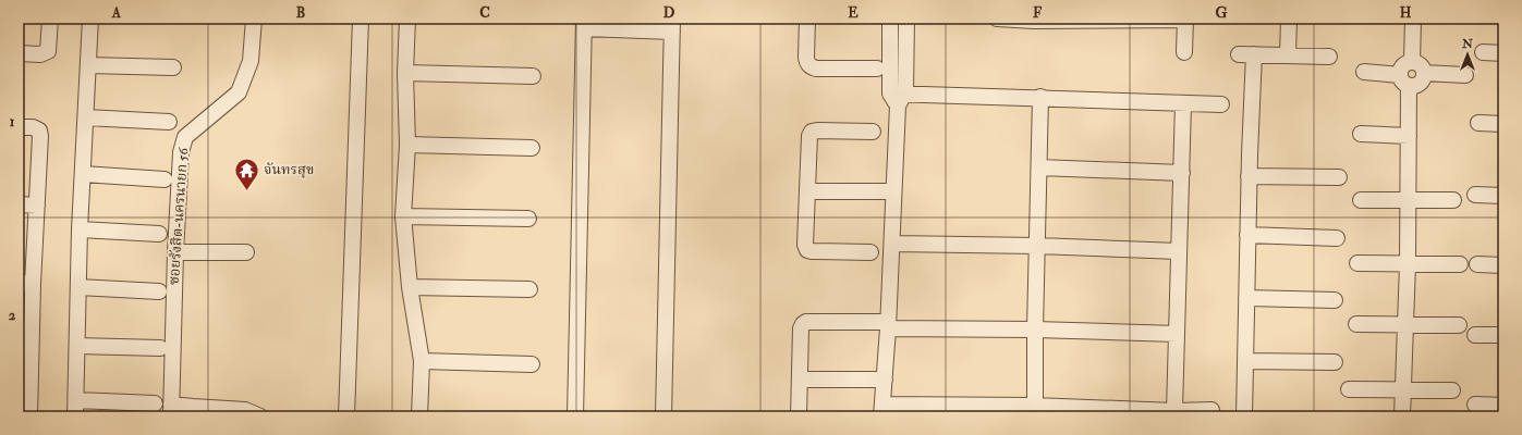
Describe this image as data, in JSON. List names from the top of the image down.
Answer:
{
  "streets": {
    "street": ["ซอยรังสิต-นครนายก 56"]
  },
  "places": {
    "temple": ["จันทรสุข"]
  },
  "north": "top",
  "grid": {
    "columns": [
      "A",
      "B",
      "C",
      "D",
      "E",
      "F",
      "G",
      "H"
    ],
    "rows": ["1", "2"]
  }
}
